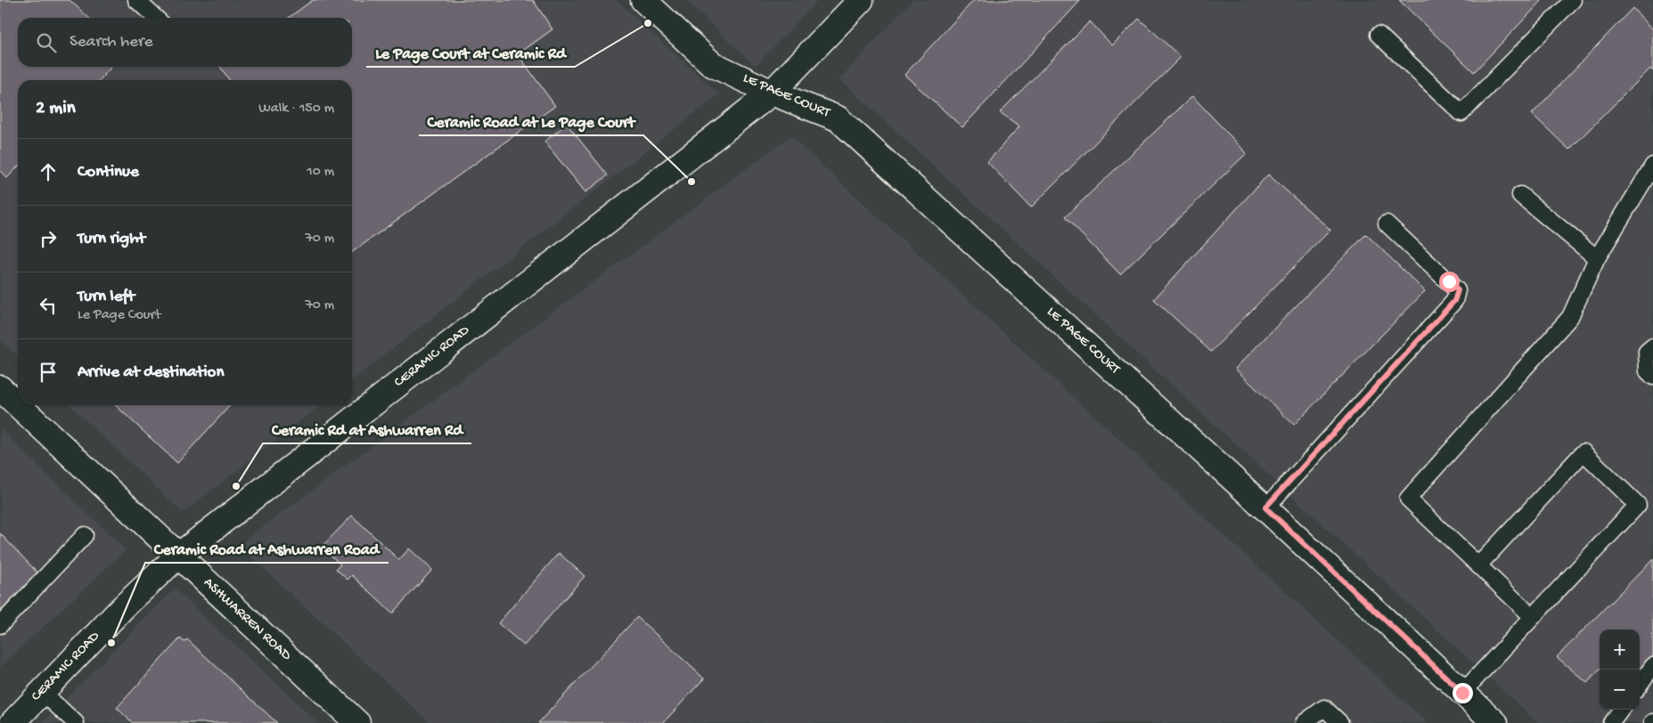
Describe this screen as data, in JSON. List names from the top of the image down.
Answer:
{
  "streets": {
    "street": ["LE PAGE COURT", "CERAMIC ROAD", "ASHWARREN ROAD"]
  },
  "crossings": [
    ["LE PAGE COURT", "CERAMIC ROAD"],
    ["CERAMIC ROAD", "ASHWARREN ROAD"]
  ],
  "places": [
    "Le Page Court at Ceramic Rd",
    "Ceramic Road at Le Page Court",
    "Ceramic Rd at Ashwarren Rd",
    "Ceramic Road at Ashwarren Road"
  ],
  "page": {
    "search": "Search here",
    "heading": ["2 min", "Walk · 150 m"],
    "list": [
      ["Continue", "10 m"],
      ["Turn right", "70 m"],
      ["Turn left", "Le Page Court", "70 m"],
      "Arrive at destination"
    ],
    "map_buttons": ["+", "−"]
  }
}
